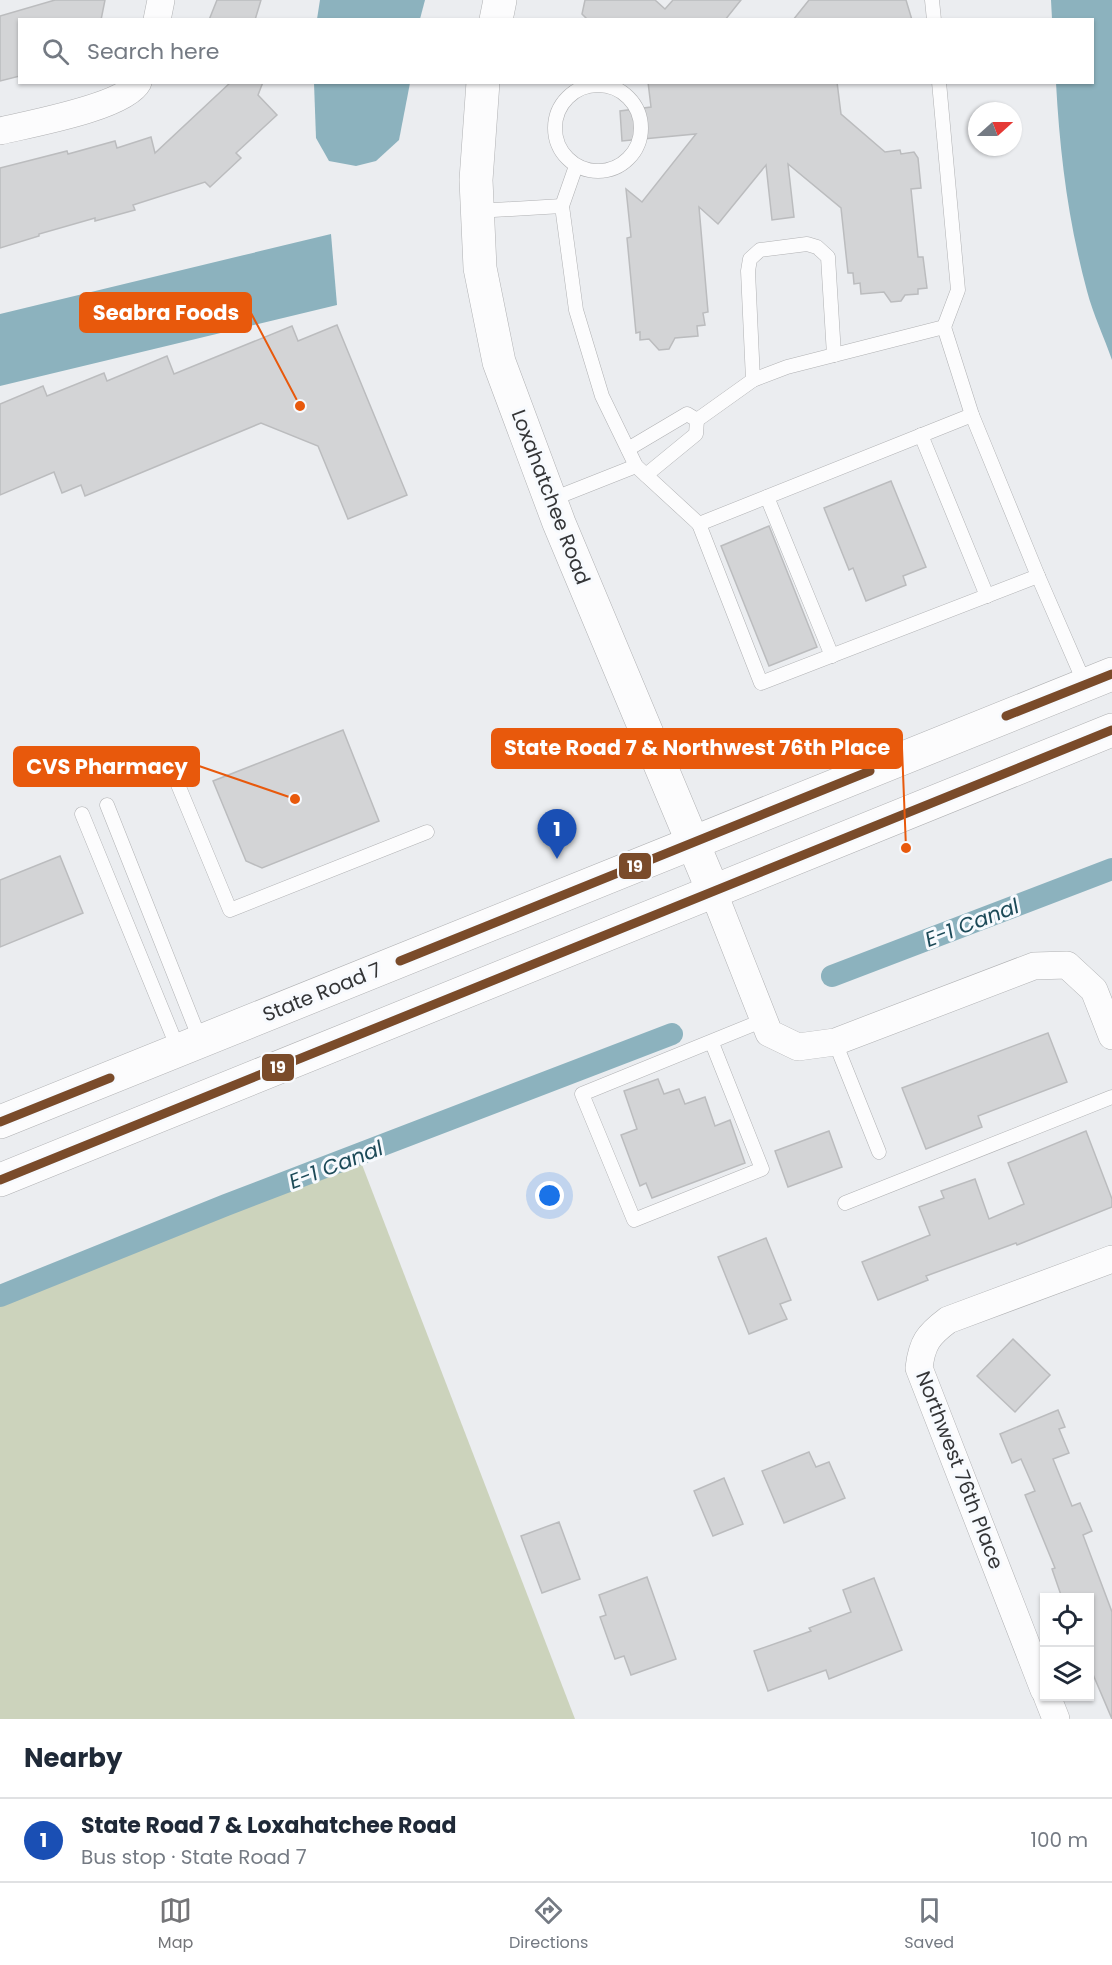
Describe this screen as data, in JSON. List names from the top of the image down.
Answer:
{
  "streets": {
    "main road": ["Loxahatchee Road", "State Road 7"],
    "street": ["Northwest 76th Place"]
  },
  "crossings": [
    ["Loxahatchee Road", "State Road 7"]
  ],
  "water": ["E-1 Canal"],
  "places": ["Seabra Foods", "CVS Pharmacy", "State Road 7 & Northwest 76th Place"],
  "lines": ["transit line 19"],
  "north": "right",
  "page": {
    "search": "Search here",
    "pins": "1",
    "heading": "Nearby",
    "list": [
      {
        "mark": "1",
        "name": "State Road 7 & Loxahatchee Road",
        "note": "Bus stop · State Road 7",
        "value": "100 m"
      }
    ],
    "nav": ["Map", "Directions", "Saved"]
  }
}
